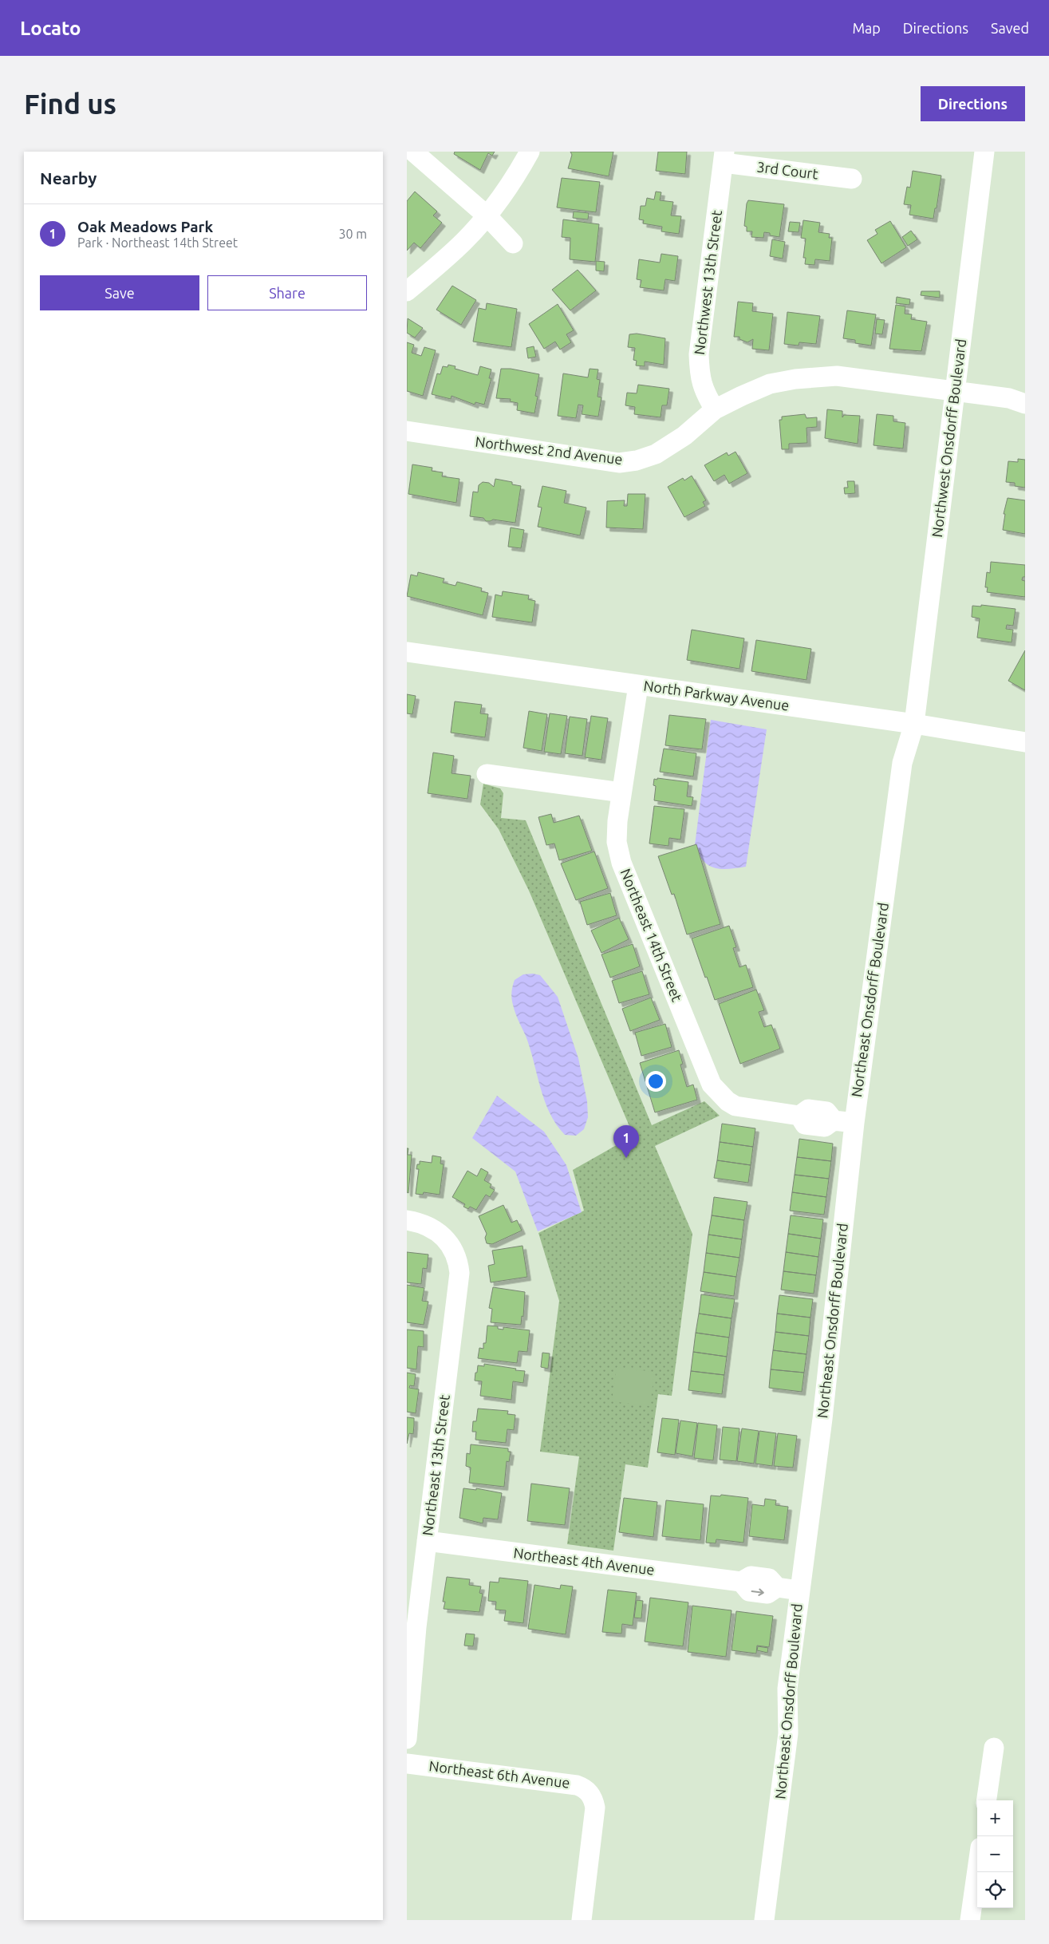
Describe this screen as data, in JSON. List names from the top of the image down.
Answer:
{
  "streets": {
    "street": [
      "3rd Court",
      "Northwest 13th Street",
      "Northwest Onsdorff Boulevard",
      "Northwest 2nd Avenue",
      "North Parkway Avenue",
      "Northeast 14th Street",
      "Northeast Onsdorff Boulevard",
      "Northeast 13th Street",
      "Northeast 4th Avenue",
      "Northeast 6th Avenue"
    ]
  },
  "crossings": [
    ["3rd Court", "Northwest 13th Street"],
    ["Northwest 13th Street", "Northwest 2nd Avenue"],
    ["Northwest Onsdorff Boulevard", "Northwest 2nd Avenue"],
    ["Northwest Onsdorff Boulevard", "North Parkway Avenue"],
    ["Northwest Onsdorff Boulevard", "Northeast Onsdorff Boulevard"],
    ["North Parkway Avenue", "Northeast 14th Street"],
    ["North Parkway Avenue", "Northeast Onsdorff Boulevard"],
    ["Northeast 14th Street", "Northeast Onsdorff Boulevard"],
    ["Northeast Onsdorff Boulevard", "Northeast 4th Avenue"],
    ["Northeast 13th Street", "Northeast 4th Avenue"]
  ],
  "page": {
    "header": "Locato",
    "nav": ["Map", "Directions", "Saved"],
    "buttons": [
      "Directions",
      ["Save", "Share"]
    ],
    "title": "Find us",
    "heading": "Nearby",
    "list": [
      {
        "mark": "1",
        "name": "Oak Meadows Park",
        "note": "Park · Northeast 14th Street",
        "value": "30 m"
      }
    ],
    "pins": "1",
    "map_buttons": ["+", "−"]
  }
}
